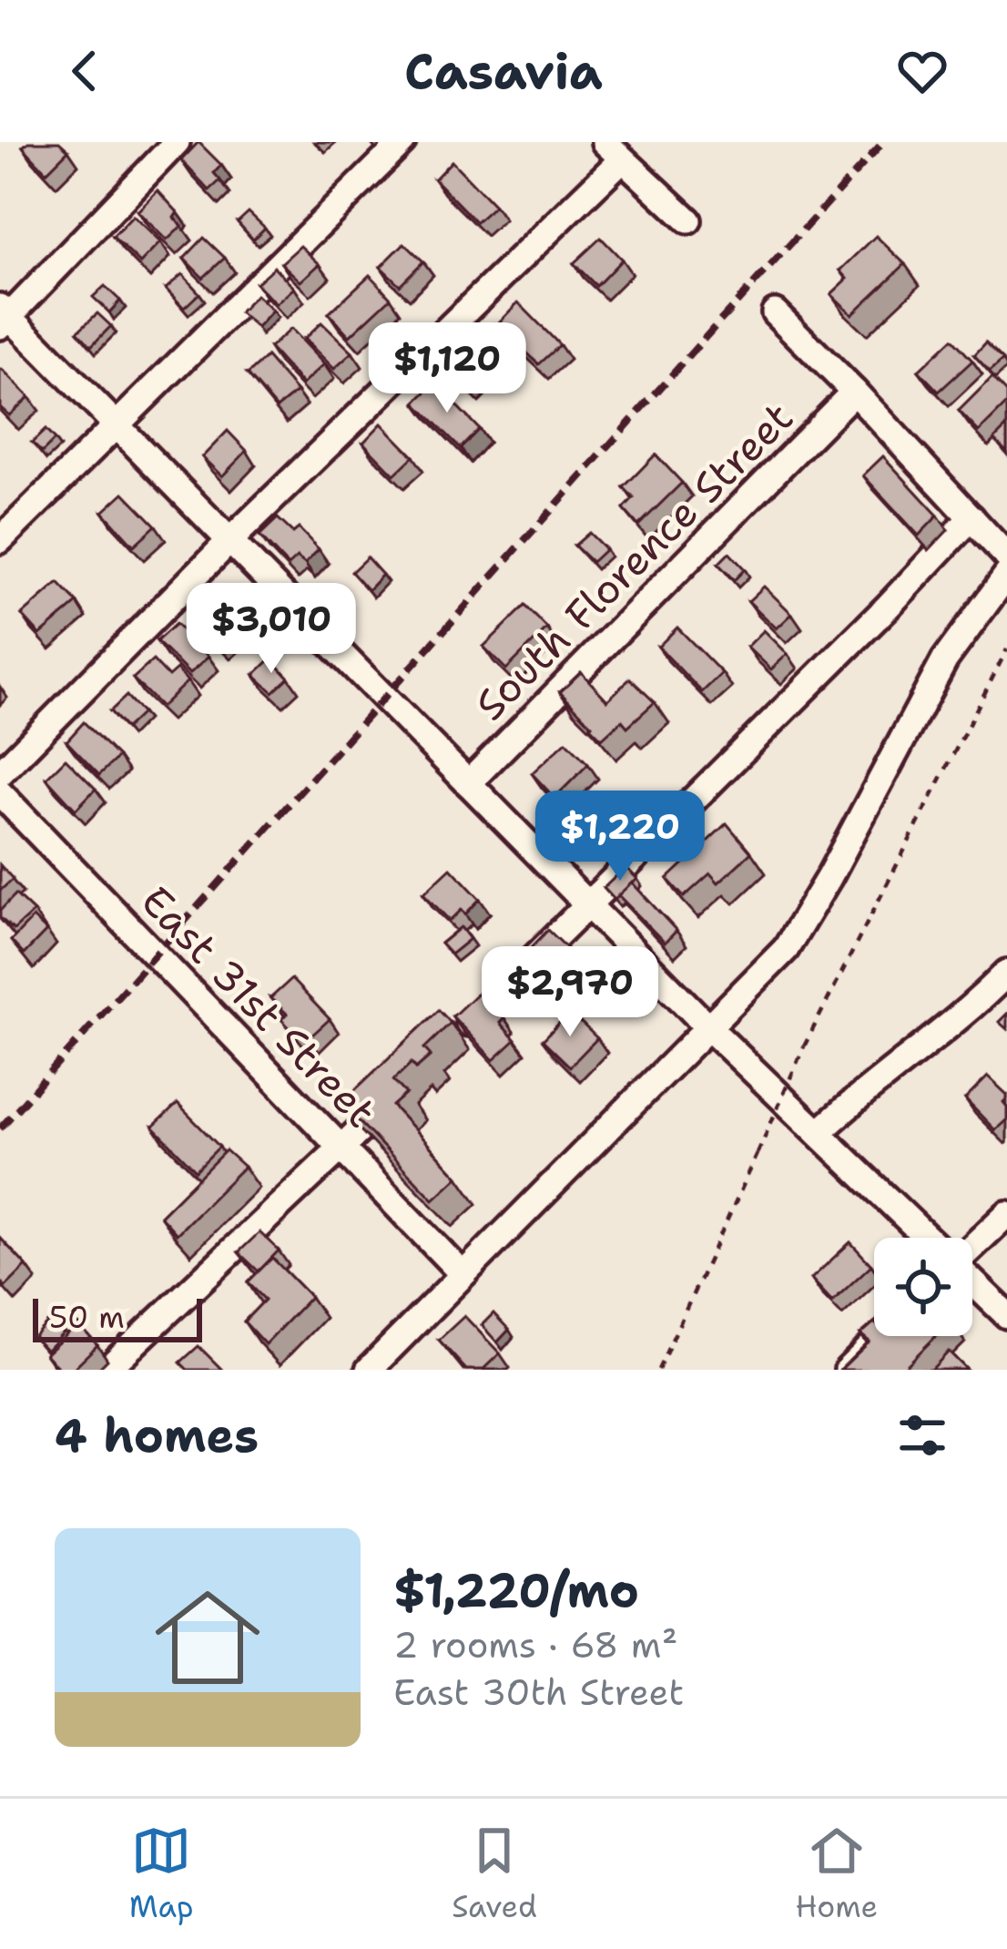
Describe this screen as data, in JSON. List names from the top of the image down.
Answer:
{
  "streets": {
    "street": ["South Florence Street", "East 31st Street"]
  },
  "scale_bar": "50 m",
  "page": {
    "header": "Casavia",
    "price": [
      "$1,120",
      "$3,010",
      "$1,220",
      "$2,970"
    ],
    "scale": "50 m",
    "heading": "4 homes",
    "list": [
      {
        "name": "$1,220/mo",
        "note": "2 rooms · 68 m² · East 30th Street"
      }
    ],
    "tabs": ["Map", "Saved", "Home"]
  }
}
